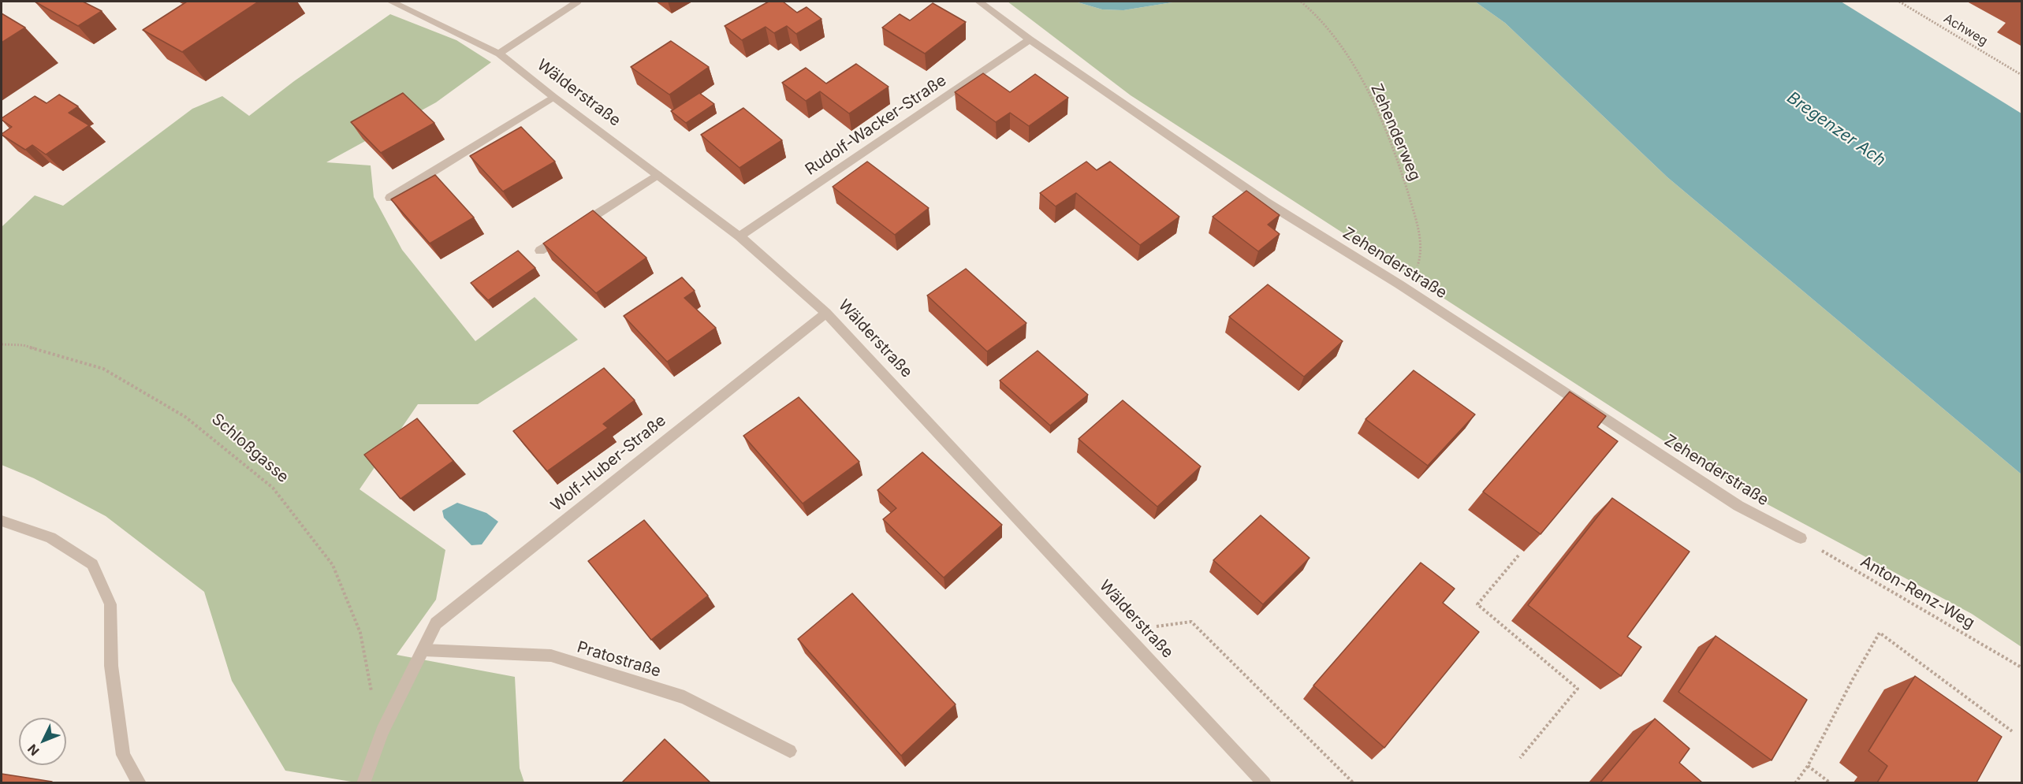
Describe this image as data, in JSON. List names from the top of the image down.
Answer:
{
  "streets": {
    "street": [
      "Wälderstraße",
      "Rudolf-Wacker-Straße",
      "Zehenderstraße",
      "Wolf-Huber-Straße",
      "Pratostraße"
    ],
    "path": [
      "Achweg",
      "Zehenderweg",
      "Schloßgasse",
      "Anton-Renz-Weg"
    ]
  },
  "crossings": [
    ["Wälderstraße", "Rudolf-Wacker-Straße"],
    ["Wälderstraße", "Wolf-Huber-Straße"],
    ["Rudolf-Wacker-Straße", "Zehenderstraße"],
    ["Zehenderweg", "Zehenderstraße"],
    ["Zehenderstraße", "Anton-Renz-Weg"],
    ["Wolf-Huber-Straße", "Pratostraße"]
  ],
  "water": ["Bregenzer Ach"],
  "north": "bottom left"
}
